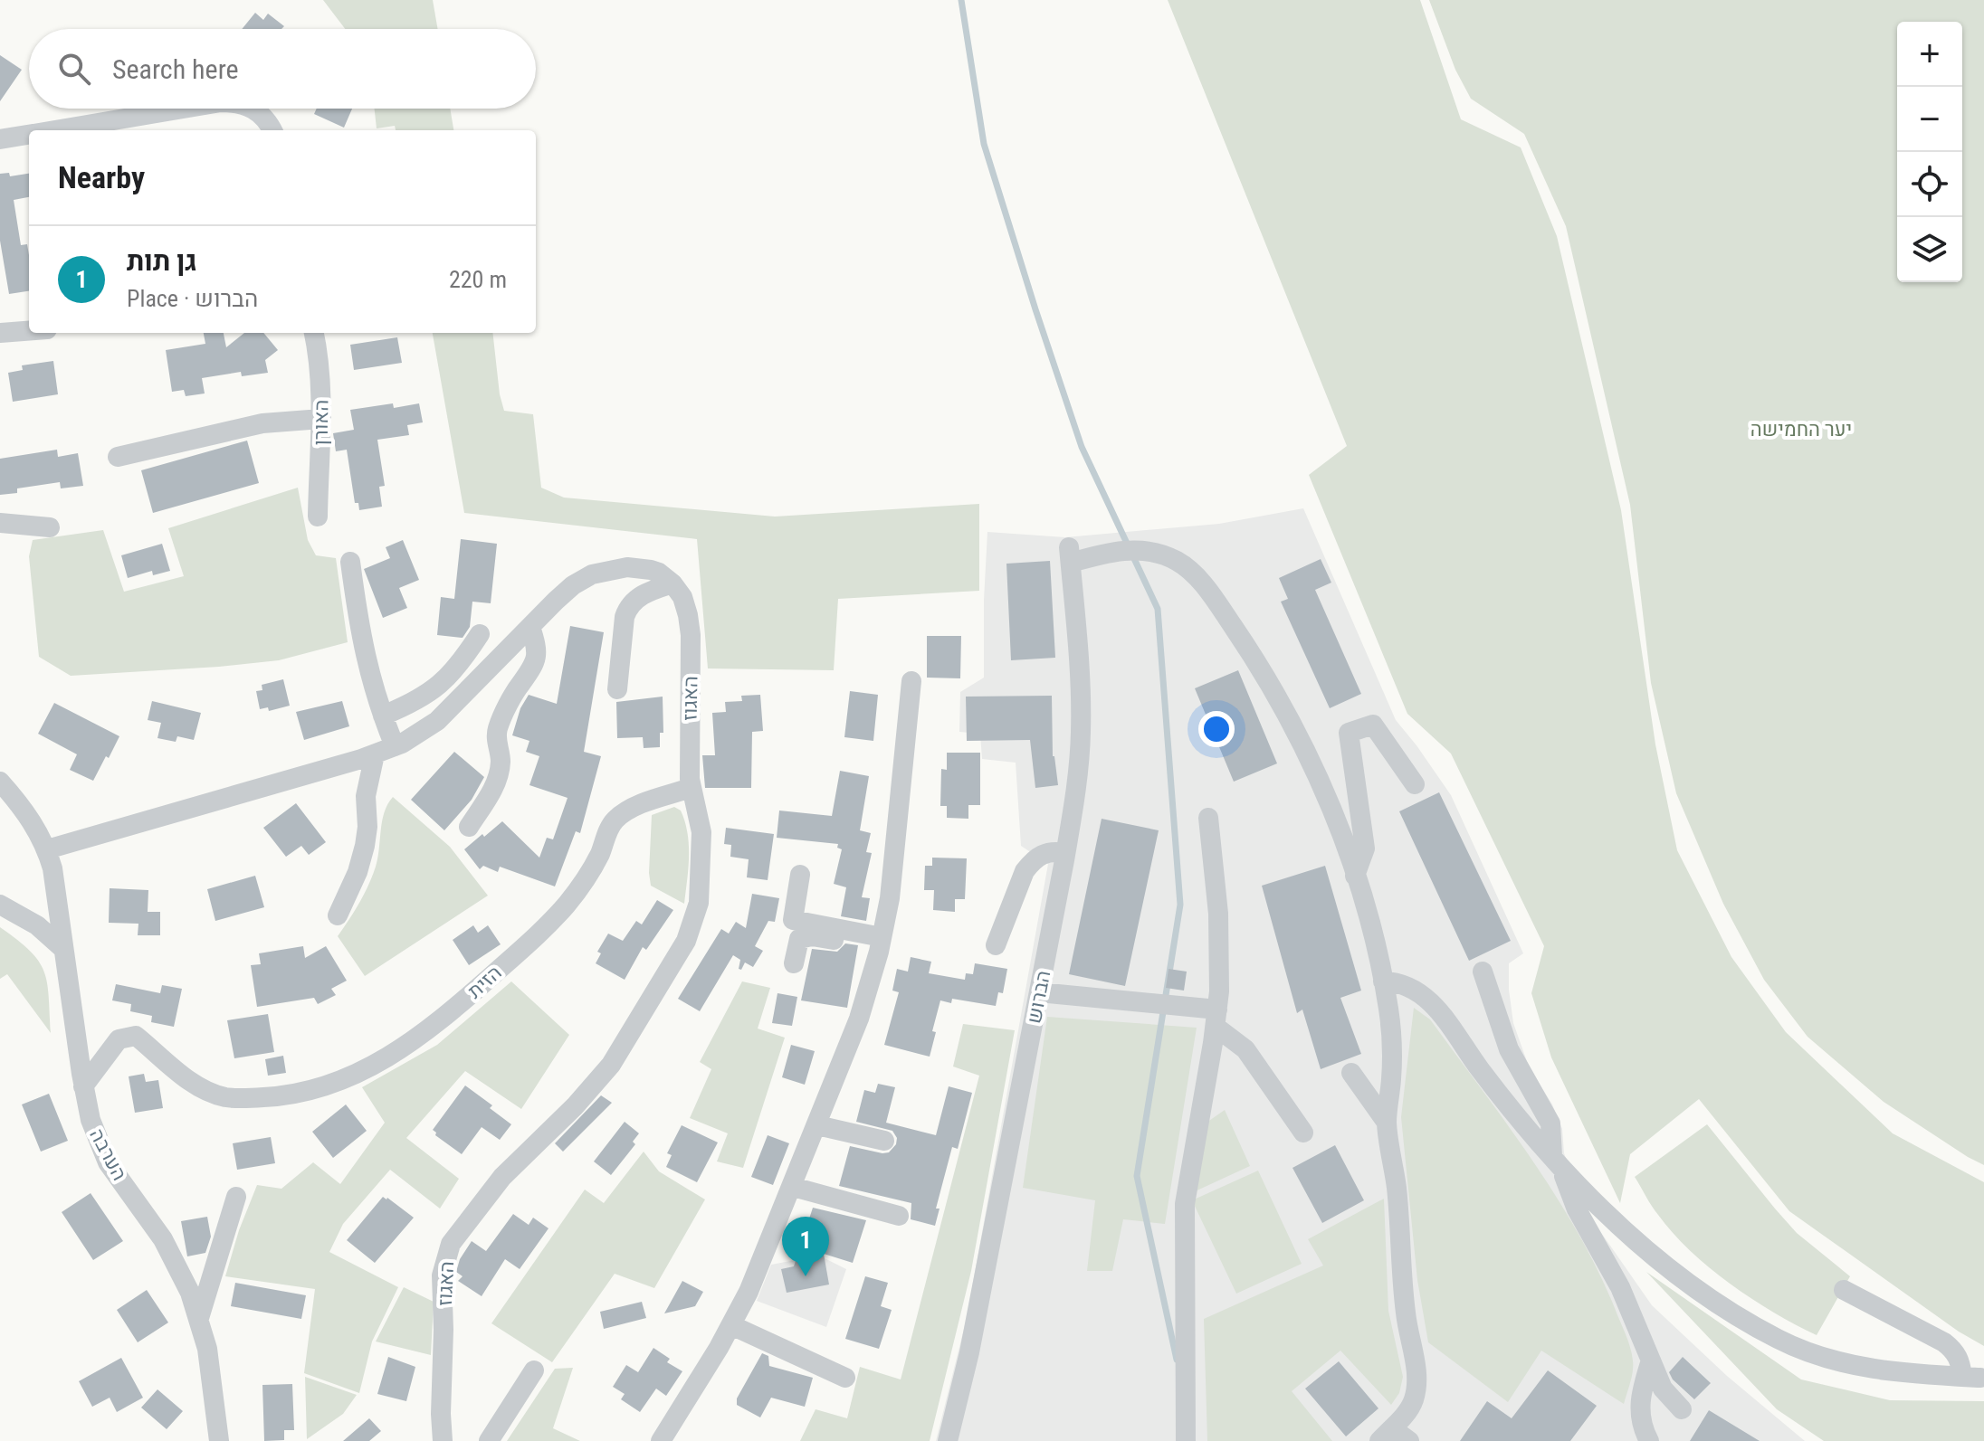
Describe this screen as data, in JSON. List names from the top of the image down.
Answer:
{
  "streets": {
    "street": [
      "האורן",
      "האגוז",
      "הזית",
      "הברוש",
      "הערבה"
    ]
  },
  "crossings": [
    ["האגוז", "הזית"],
    ["הזית", "הערבה"]
  ],
  "parks": ["יער החמישה"],
  "page": {
    "map_buttons": ["+", "−"],
    "search": "Search here",
    "heading": "Nearby",
    "list": [
      {
        "mark": "1",
        "name": "גן תות",
        "note": "Place · הברוש",
        "value": "220 m"
      }
    ],
    "pins": "1"
  }
}
